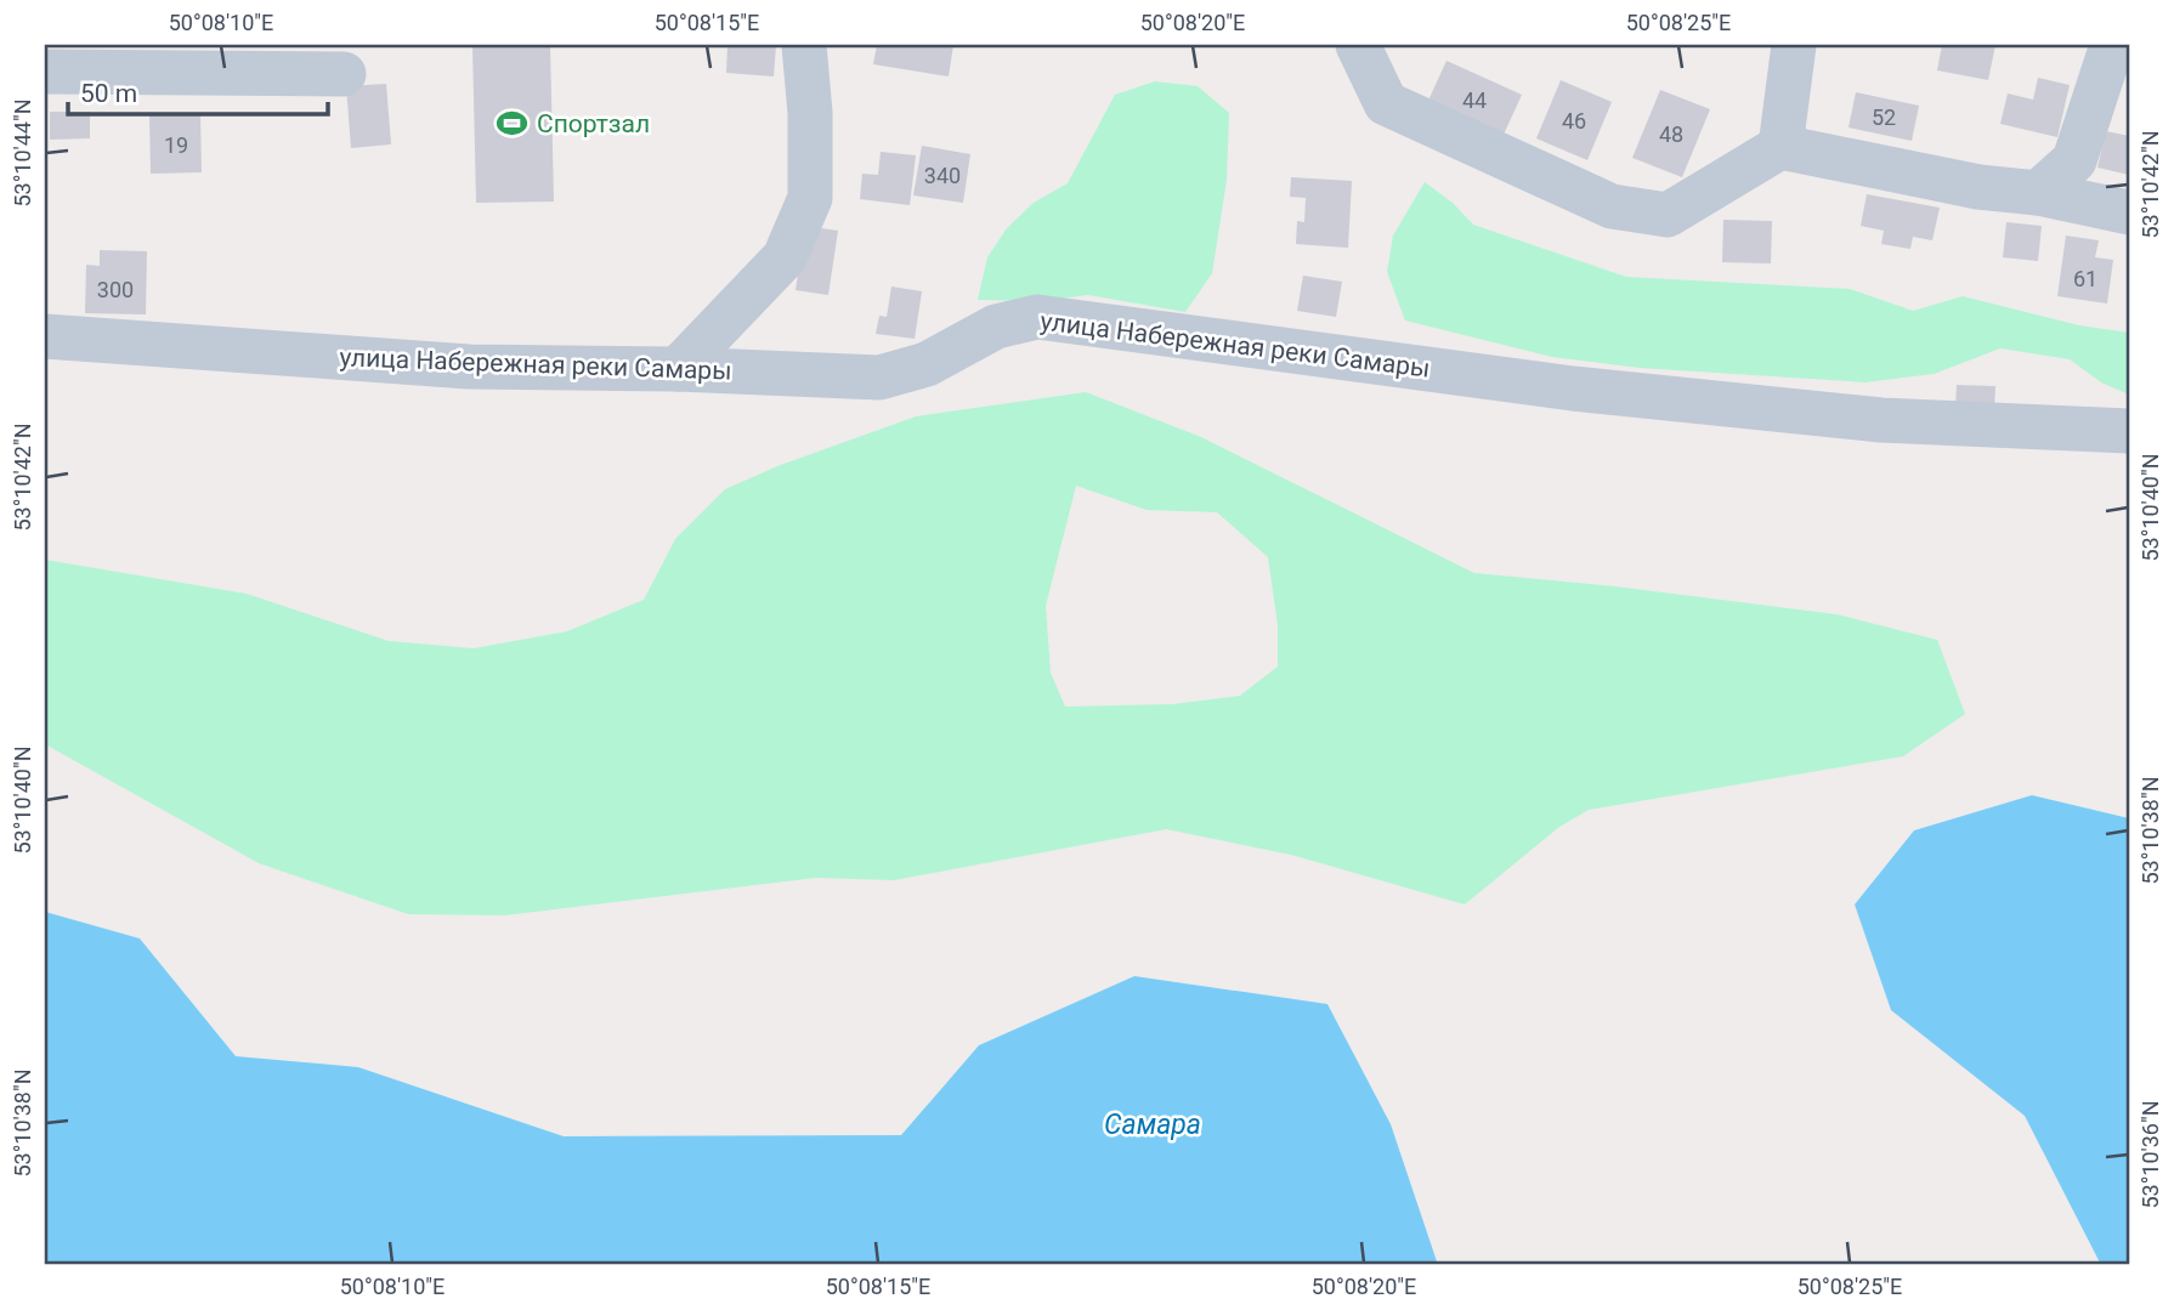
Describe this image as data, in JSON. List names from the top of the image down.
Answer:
{
  "streets": {
    "street": ["улица Набережная реки Самары"]
  },
  "water": ["Самара"],
  "places": {
    "sports": ["Спортзал"]
  },
  "house_numbers": [
    "44",
    "52",
    "46",
    "48",
    "19",
    "340",
    "61",
    "300"
  ],
  "scale_bar": "50 m",
  "coordinates": [
    "50°08'10\"E",
    "50°08'15\"E",
    "50°08'20\"E",
    "50°08'25\"E",
    "53°10'44\"N",
    "53°10'42\"N",
    "53°10'40\"N",
    "53°10'38\"N",
    "53°10'36\"N"
  ]
}
